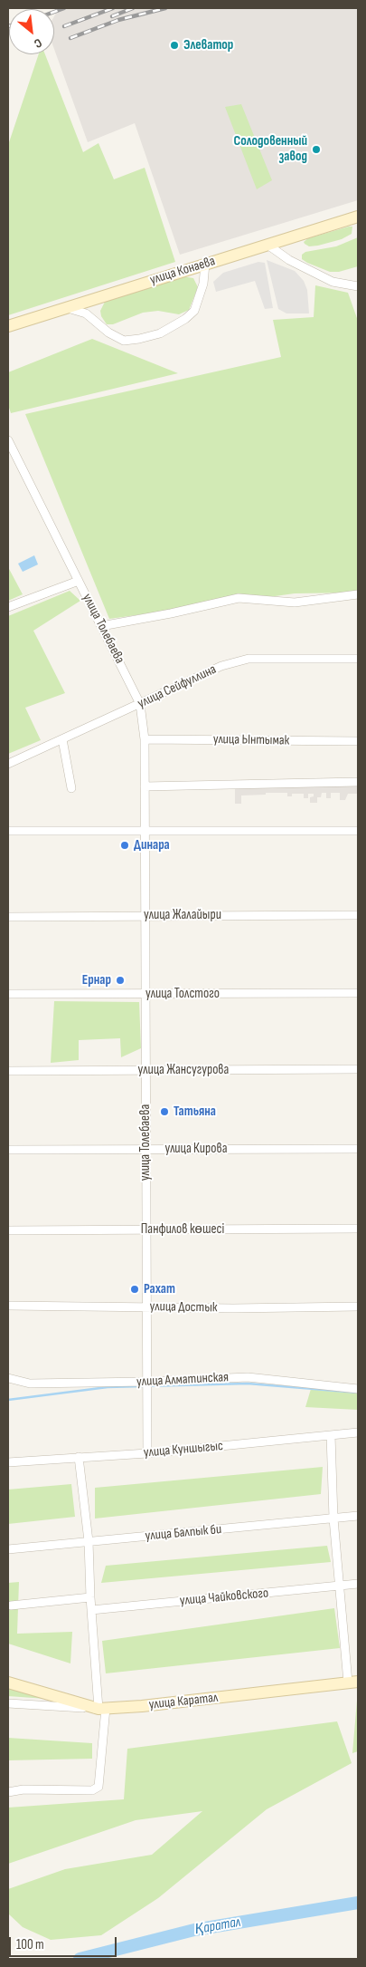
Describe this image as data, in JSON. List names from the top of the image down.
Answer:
{
  "streets": {
    "main road": ["улица Конаева", "улица Каратал"],
    "street": [
      "улица Толебаева",
      "улица Сейфуллина",
      "улица Ынтымак",
      "улица Жалайыри",
      "улица Толстого",
      "улица Жансугурова",
      "улица Кирова",
      "Панфилов көшесі",
      "улица Достык",
      "улица Алматинская",
      "улица Куншыгыс",
      "улица Балпык би",
      "улица Чайковского"
    ]
  },
  "crossings": [
    ["улица Толебаева", "улица Сейфуллина"],
    ["улица Толебаева", "улица Ынтымак"],
    ["улица Толебаева", "улица Жалайыри"],
    ["улица Толебаева", "улица Толстого"],
    ["улица Толебаева", "улица Жансугурова"],
    ["улица Толебаева", "улица Кирова"],
    ["улица Толебаева", "Панфилов көшесі"],
    ["улица Толебаева", "улица Достык"],
    ["улица Толебаева", "улица Алматинская"],
    ["улица Толебаева", "улица Куншыгыс"]
  ],
  "water": ["Қаратал"],
  "places": [
    "Элеватор",
    "Солодовенный завод",
    "Динара",
    "Ернар",
    "Татьяна",
    "Рахат"
  ],
  "scale_bar": "100 m",
  "north": "bottom right"
}
